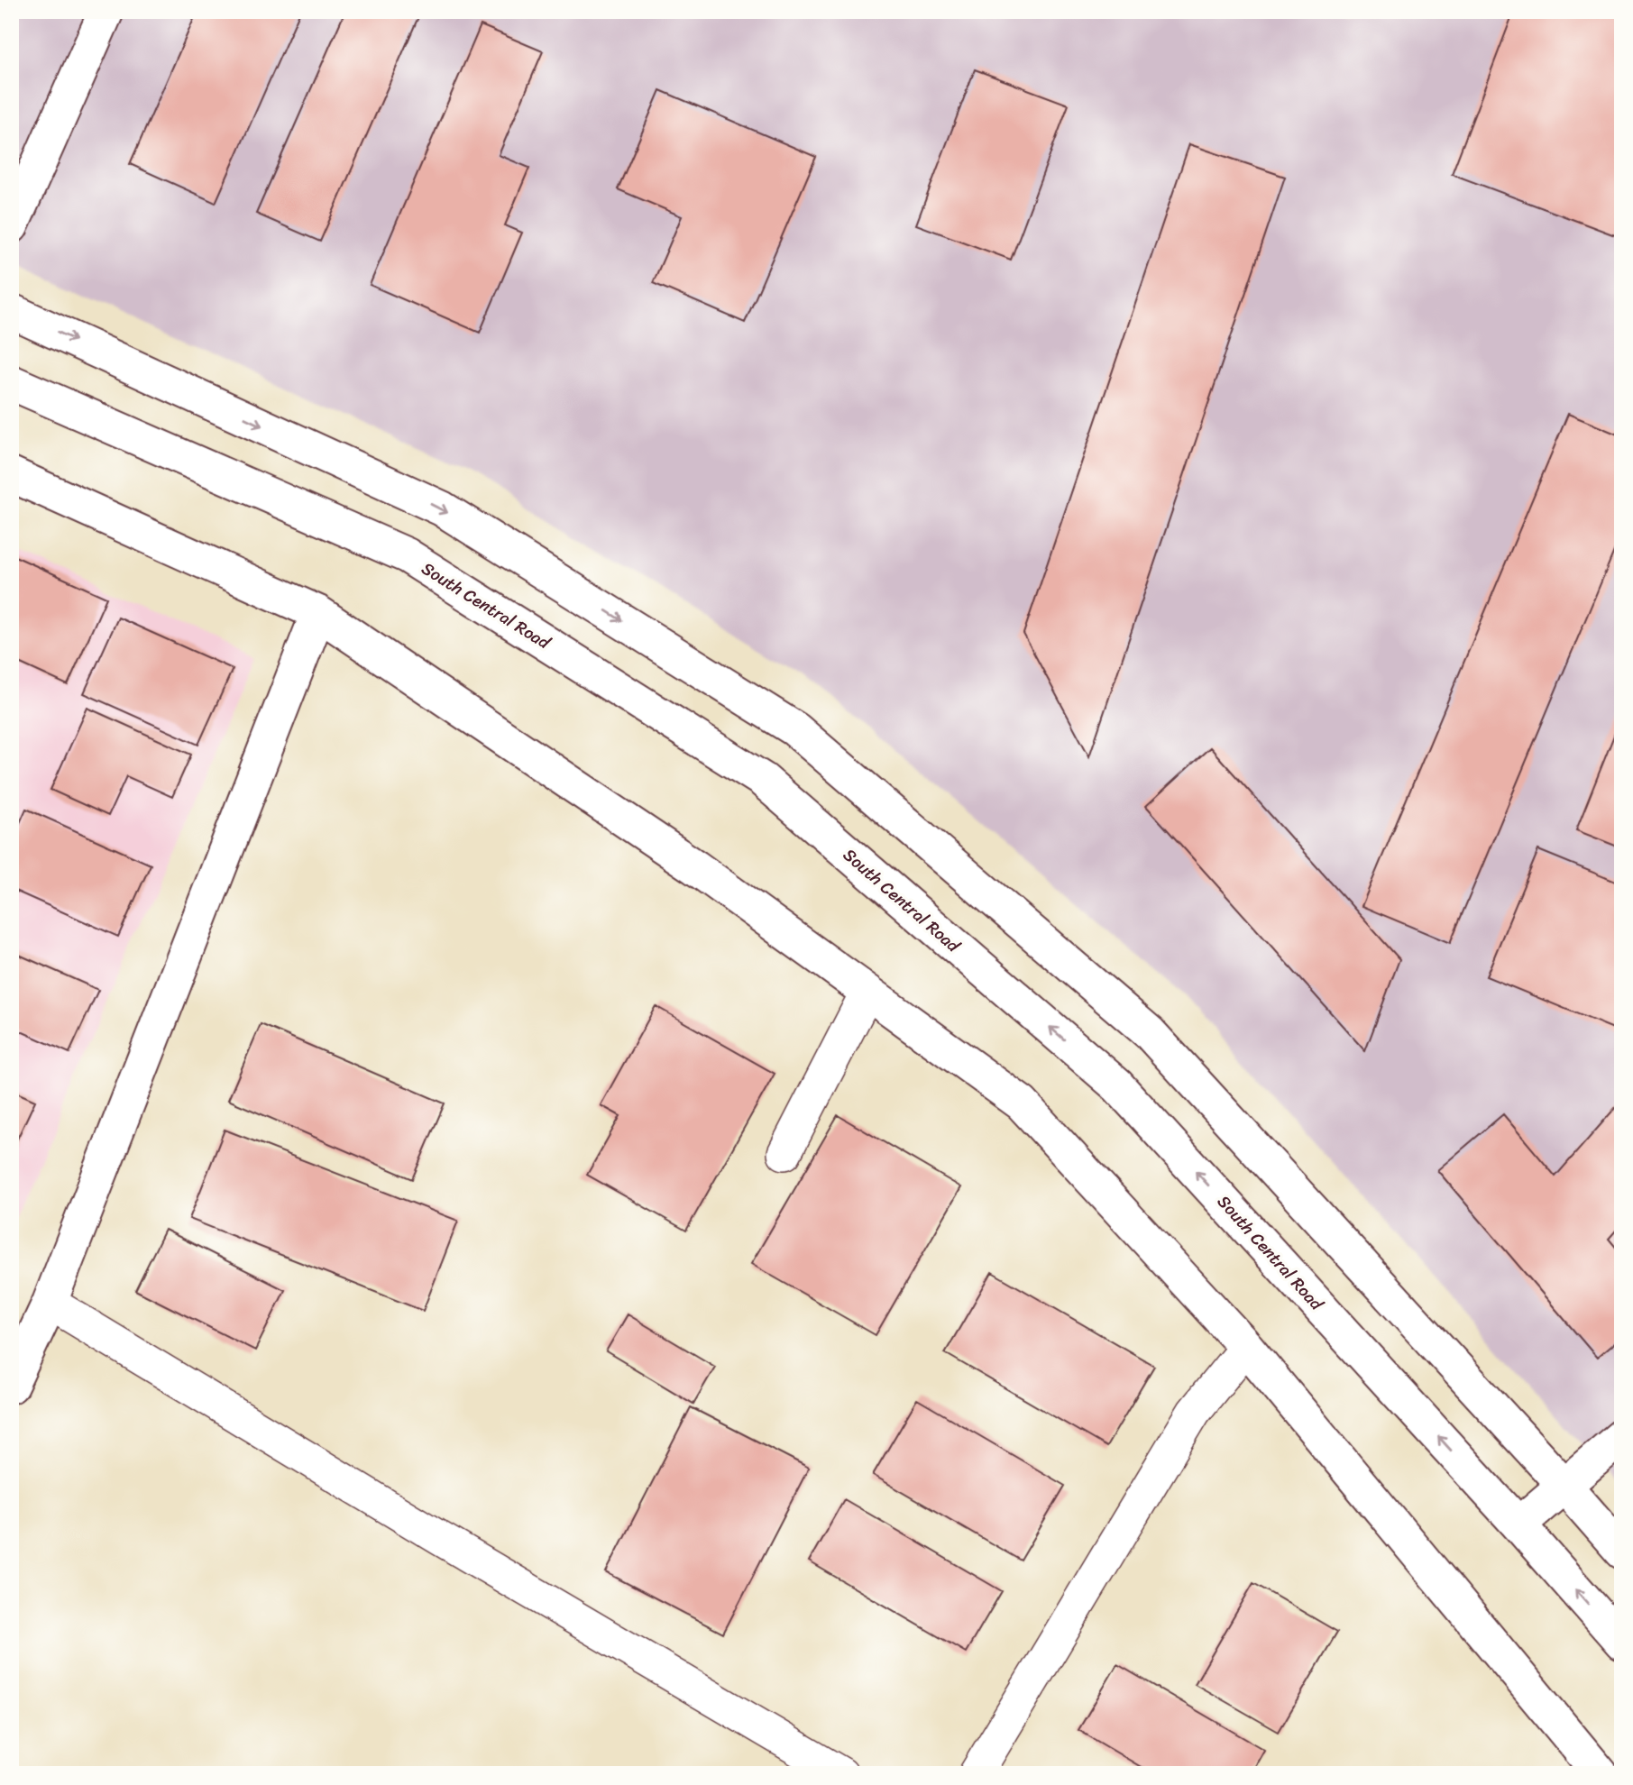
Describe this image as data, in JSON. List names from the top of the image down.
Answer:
{
  "streets": {
    "main road": ["South Central Road"]
  }
}
